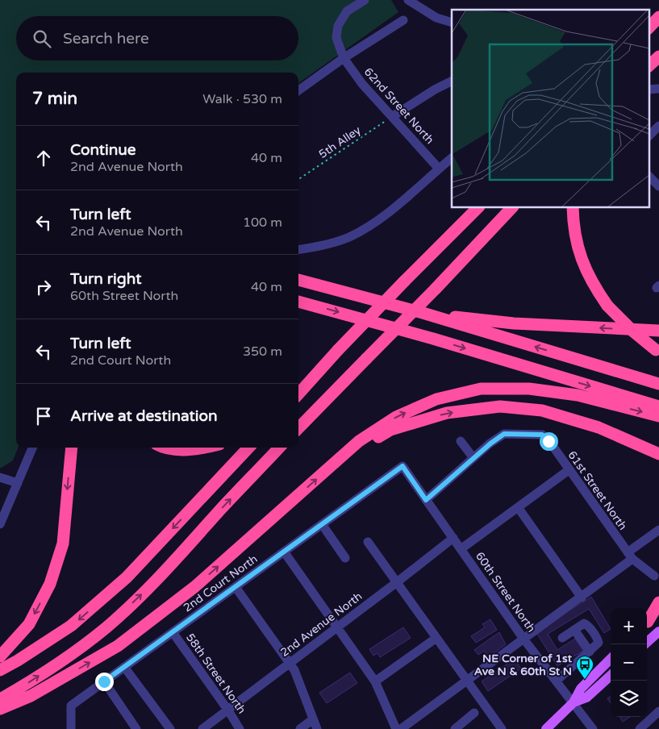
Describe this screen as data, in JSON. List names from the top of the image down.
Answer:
{
  "streets": {
    "street": [
      "62nd Street North",
      "61st Street North",
      "2nd Court North",
      "60th Street North",
      "2nd Avenue North",
      "58th Street North"
    ],
    "path": ["5th Alley"]
  },
  "crossings": [
    ["62nd Street North", "5th Alley"],
    ["2nd Court North", "60th Street North"],
    ["2nd Court North", "58th Street North"],
    ["60th Street North", "2nd Avenue North"],
    ["2nd Avenue North", "58th Street North"]
  ],
  "places": {
    "bus stop": ["NE Corner of 1st Ave N & 60th St N"]
  },
  "page": {
    "search": "Search here",
    "heading": ["7 min", "Walk · 530 m"],
    "list": [
      ["Continue", "2nd Avenue North", "40 m"],
      ["Turn left", "2nd Avenue North", "100 m"],
      ["Turn right", "60th Street North", "40 m"],
      ["Turn left", "2nd Court North", "350 m"],
      "Arrive at destination"
    ],
    "map_buttons": ["+", "−"]
  }
}
